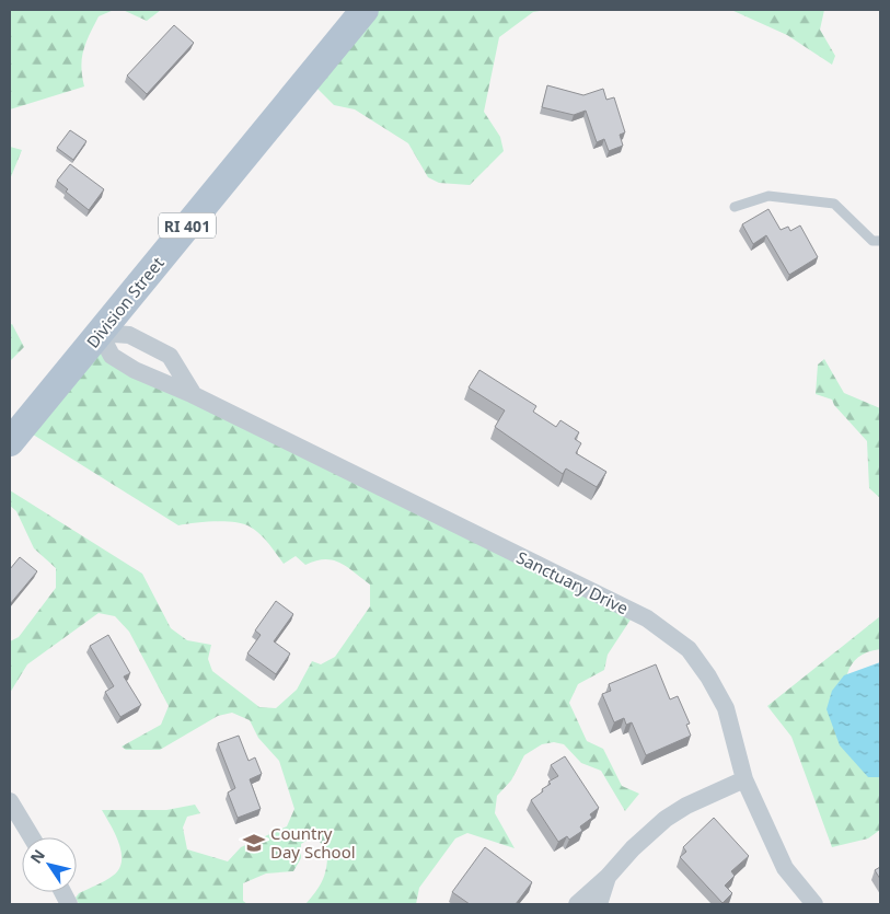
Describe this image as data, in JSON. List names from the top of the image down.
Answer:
{
  "streets": {
    "main road": ["RI 401", "Division Street"],
    "street": ["Sanctuary Drive"]
  },
  "crossings": [
    ["Division Street", "Sanctuary Drive"]
  ],
  "places": {
    "school or university": ["Country Day School"]
  },
  "north": "top left"
}
